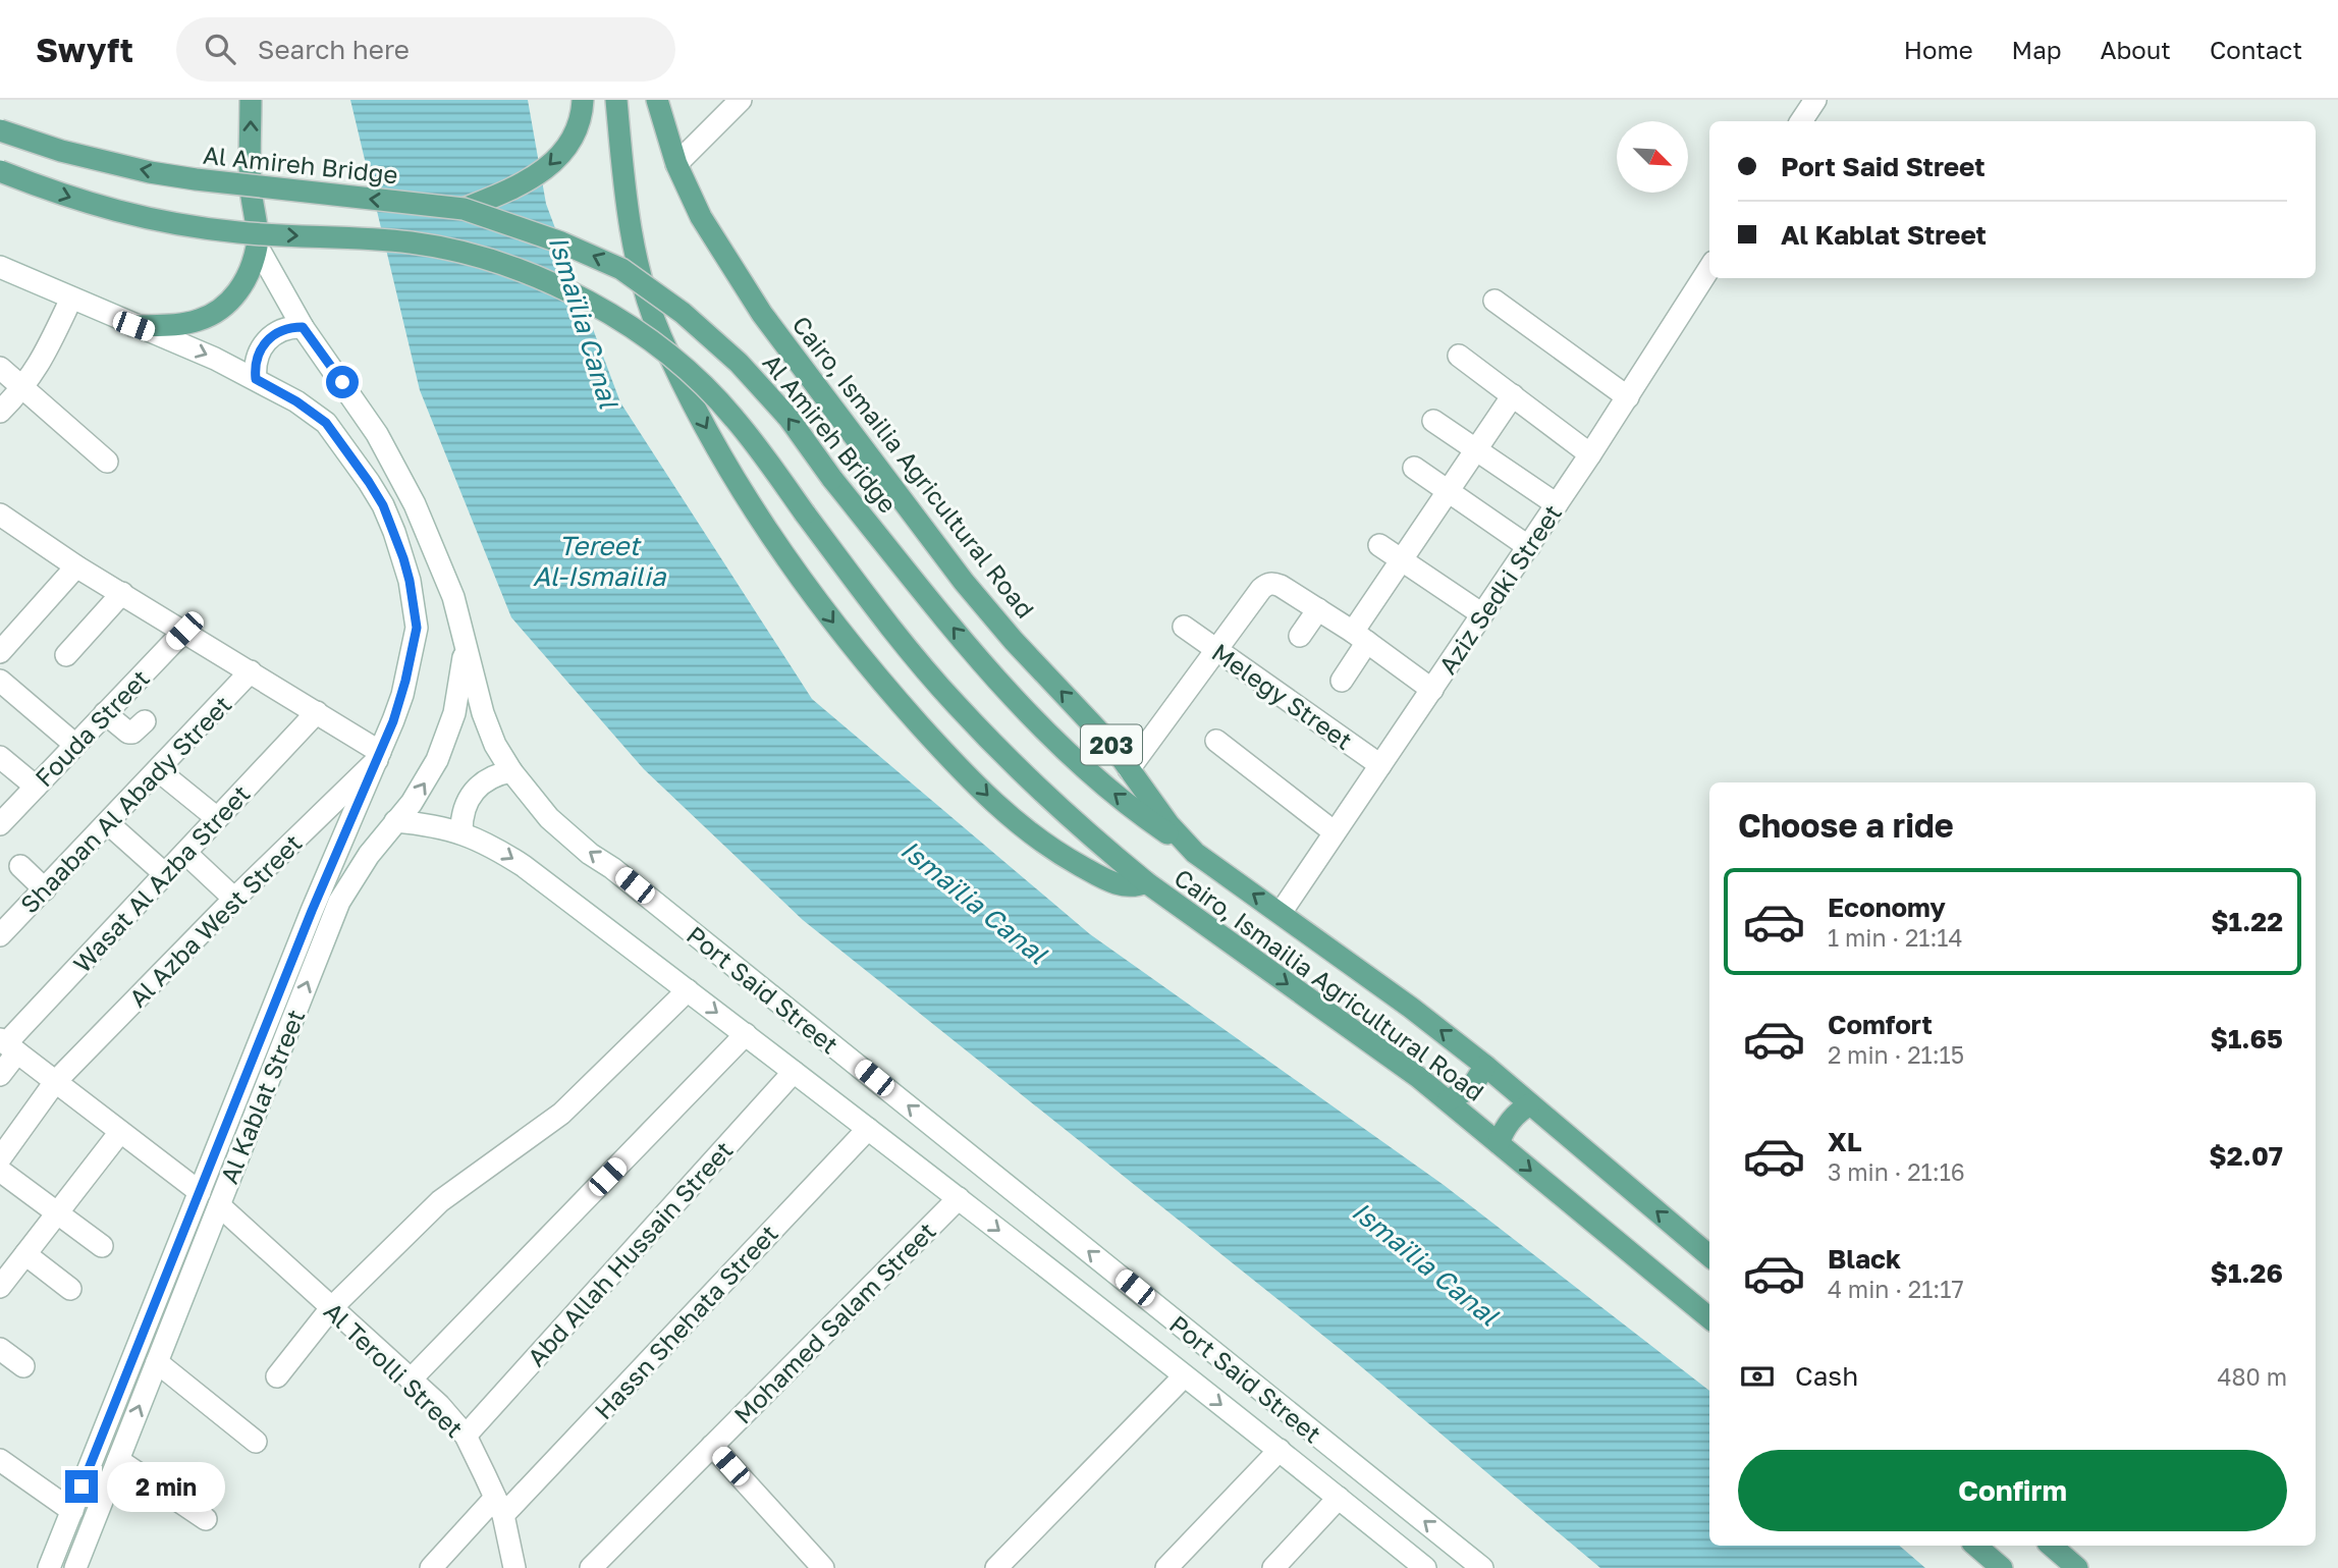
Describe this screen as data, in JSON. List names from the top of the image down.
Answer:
{
  "streets": {
    "main road": ["Al Amireh Bridge", "Cairo, Ismailia Agricultural Road", "203"],
    "street": [
      "Aziz Sedki Street",
      "Melegy Street",
      "Fouda Street",
      "Shaaban Al Abady Street",
      "Wasat Al Azba Street",
      "Al Azba West Street",
      "Port Said Street",
      "Al Kablat Street",
      "Abd Allah Hussain Street",
      "Hassn Shehata Street",
      "Mohamed Salam Street",
      "Al Terolli Street"
    ]
  },
  "crossings": [
    ["Al Amireh Bridge", "Cairo, Ismailia Agricultural Road"],
    ["Cairo, Ismailia Agricultural Road", "Aziz Sedki Street"],
    ["Aziz Sedki Street", "Melegy Street"],
    ["Al Azba West Street", "Al Kablat Street"],
    ["Port Said Street", "Al Kablat Street"],
    ["Port Said Street", "Abd Allah Hussain Street"],
    ["Port Said Street", "Hassn Shehata Street"],
    ["Port Said Street", "Mohamed Salam Street"],
    ["Al Kablat Street", "Al Terolli Street"],
    ["Abd Allah Hussain Street", "Al Terolli Street"],
    ["Hassn Shehata Street", "Al Terolli Street"]
  ],
  "water": ["Ismaïlia Canal", "Tereet Al-Ismailia"],
  "north": "bottom right",
  "page": {
    "header": "Swyft",
    "search": "Search here",
    "nav": [
      "Home",
      "Map",
      "About",
      "Contact"
    ],
    "banner": ["Port Said Street", "Al Kablat Street"],
    "heading": "Choose a ride",
    "list": [
      {
        "name": "Economy",
        "note": "1 min · 21:14",
        "value": "$1.22"
      },
      {
        "name": "Comfort",
        "note": "2 min · 21:15",
        "value": "$1.65"
      },
      {
        "name": "XL",
        "note": "3 min · 21:16",
        "value": "$2.07"
      },
      {
        "name": "Black",
        "note": "4 min · 21:17",
        "value": "$1.26"
      }
    ],
    "pay": ["Cash", "480 m"],
    "buttons": "Confirm",
    "bubble": "2 min"
  }
}
